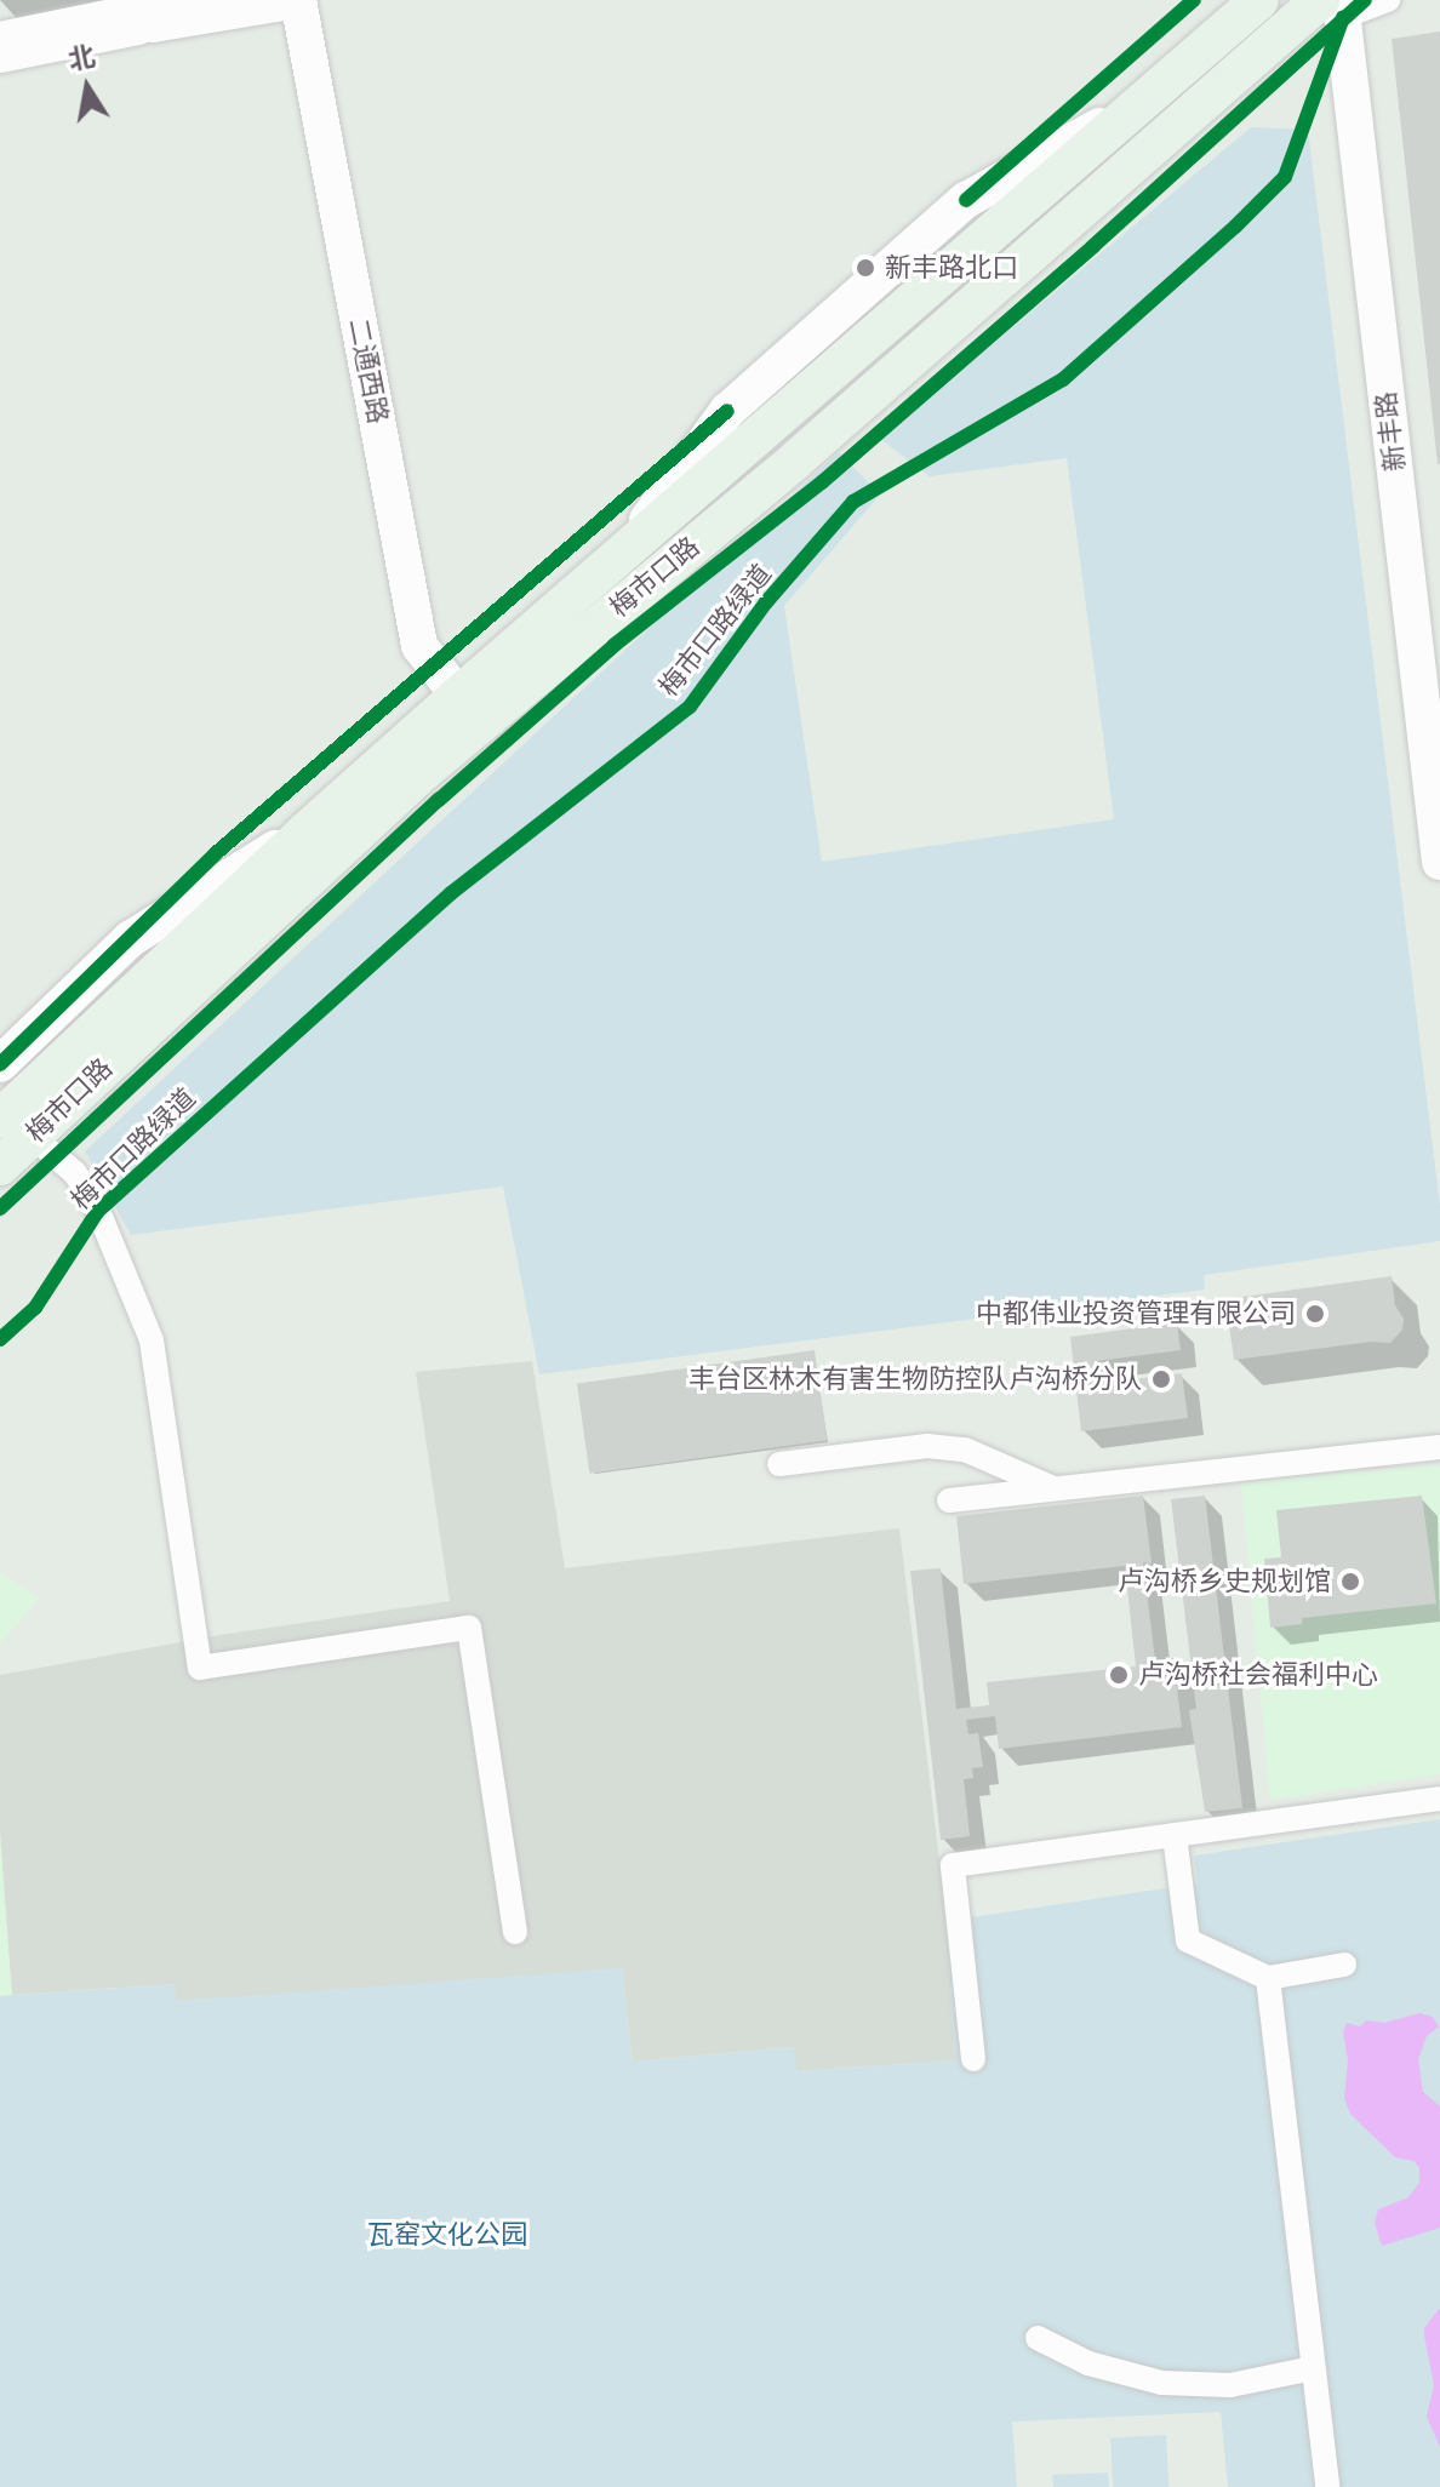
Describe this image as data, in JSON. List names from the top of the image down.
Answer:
{
  "streets": {
    "main road": ["梅市口路"],
    "street": ["二通西路", "新丰路"],
    "cycle path": ["梅市口路绿道"]
  },
  "crossings": [
    ["二通西路", "梅市口路"],
    ["新丰路", "梅市口路"]
  ],
  "parks": ["瓦窑文化公园"],
  "places": [
    "新丰路北口",
    "中都伟业投资管理有限公司",
    "丰台区林木有害生物防控队卢沟桥分队",
    "卢沟桥乡史规划馆",
    "卢沟桥社会福利中心"
  ],
  "north": "top"
}
